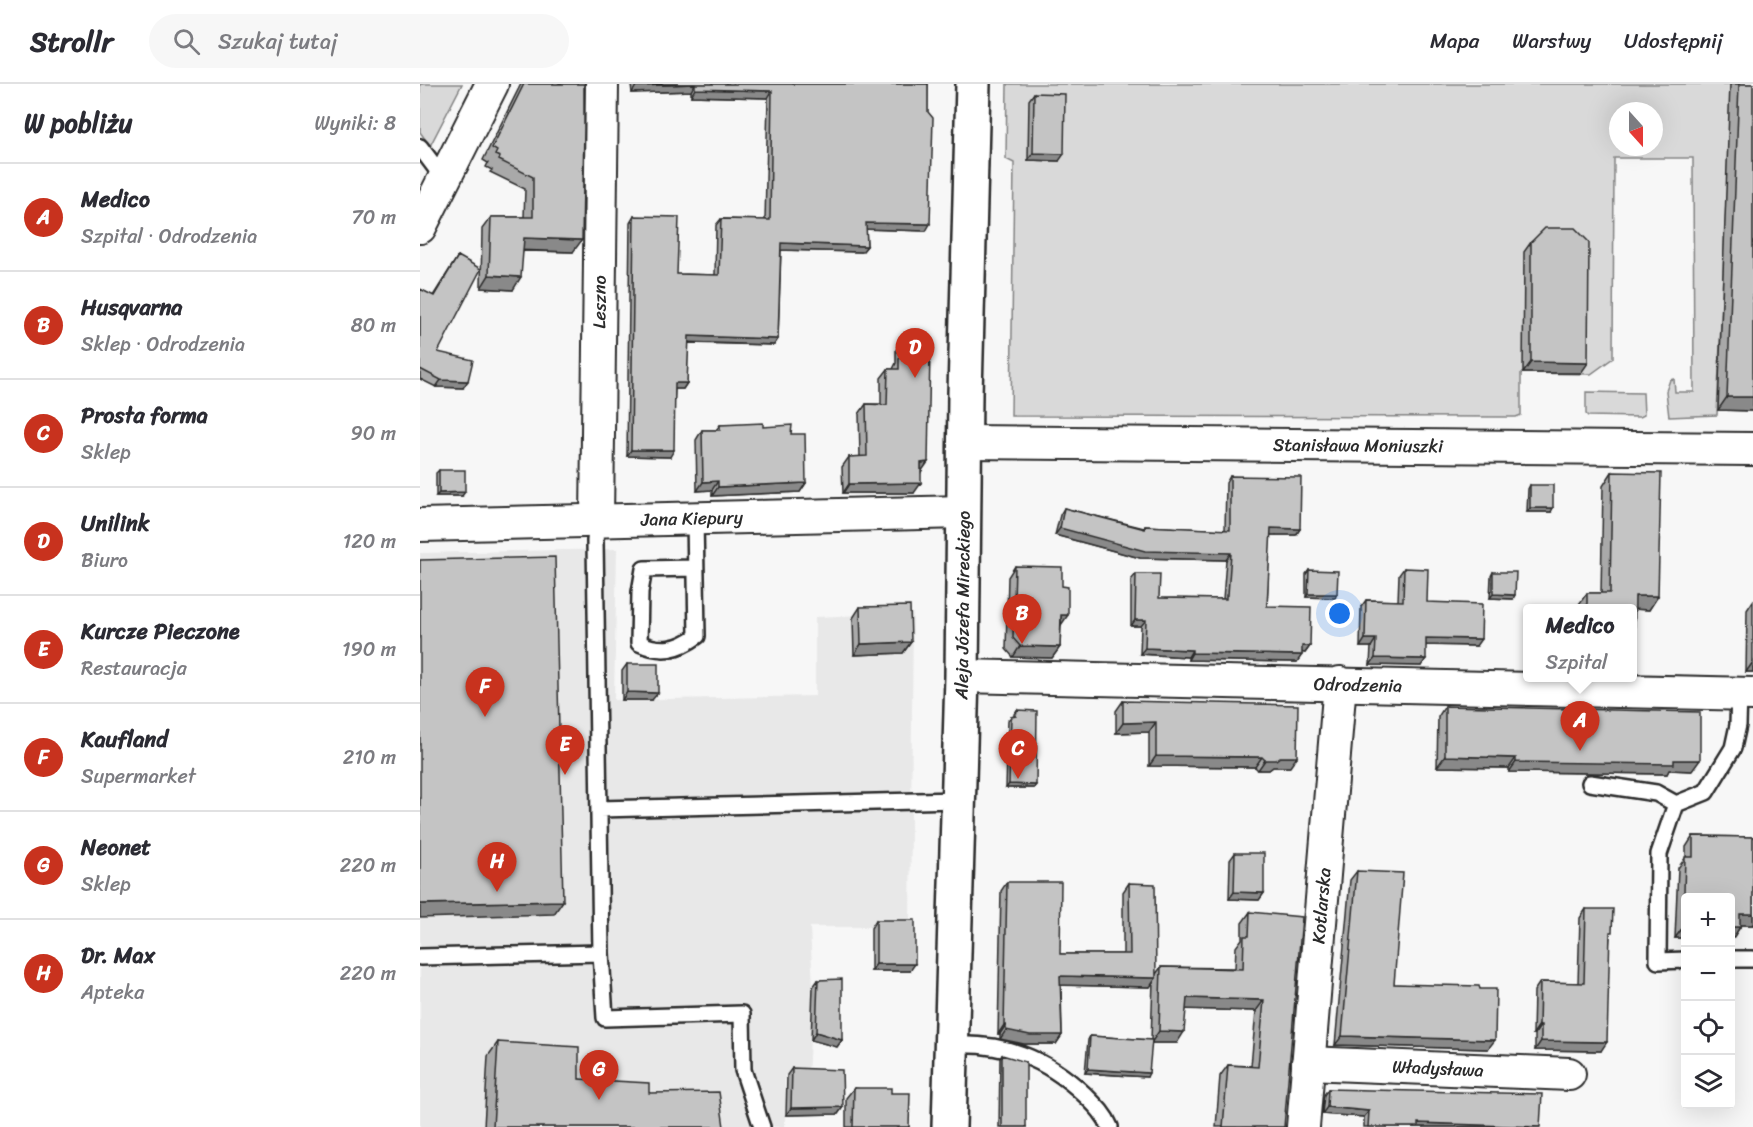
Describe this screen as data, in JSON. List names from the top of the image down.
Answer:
{
  "streets": {
    "street": [
      "Leszno",
      "Stanisława Moniuszki",
      "Jana Kiepury",
      "Aleja Józefa Mireckiego",
      "Odrodzenia",
      "Kotlarska",
      "Władysława"
    ]
  },
  "crossings": [
    ["Leszno", "Jana Kiepury"],
    ["Stanisława Moniuszki", "Aleja Józefa Mireckiego"],
    ["Jana Kiepury", "Aleja Józefa Mireckiego"],
    ["Aleja Józefa Mireckiego", "Odrodzenia"],
    ["Odrodzenia", "Kotlarska"],
    ["Kotlarska", "Władysława"]
  ],
  "north": "bottom",
  "page": {
    "header": "Strollr",
    "search": "Szukaj tutaj",
    "nav": ["Mapa", "Warstwy", "Udostępnij"],
    "heading": ["W pobliżu", "Wyniki: 8"],
    "list": [
      {
        "mark": "A",
        "name": "Medico",
        "note": "Szpital · Odrodzenia",
        "value": "70 m"
      },
      {
        "mark": "B",
        "name": "Husqvarna",
        "note": "Sklep · Odrodzenia",
        "value": "80 m"
      },
      {
        "mark": "C",
        "name": "Prosta forma",
        "note": "Sklep",
        "value": "90 m"
      },
      {
        "mark": "D",
        "name": "Unilink",
        "note": "Biuro",
        "value": "120 m"
      },
      {
        "mark": "E",
        "name": "Kurcze Pieczone",
        "note": "Restauracja",
        "value": "190 m"
      },
      {
        "mark": "F",
        "name": "Kaufland",
        "note": "Supermarket",
        "value": "210 m"
      },
      {
        "mark": "G",
        "name": "Neonet",
        "note": "Sklep",
        "value": "220 m"
      },
      {
        "mark": "H",
        "name": "Dr. Max",
        "note": "Apteka",
        "value": "220 m"
      }
    ],
    "pins": [
      "D",
      "B",
      "F",
      "A",
      "E",
      "C",
      "H",
      "G"
    ],
    "popup": ["Medico", "Szpital"],
    "map_buttons": ["+", "−"]
  }
}
